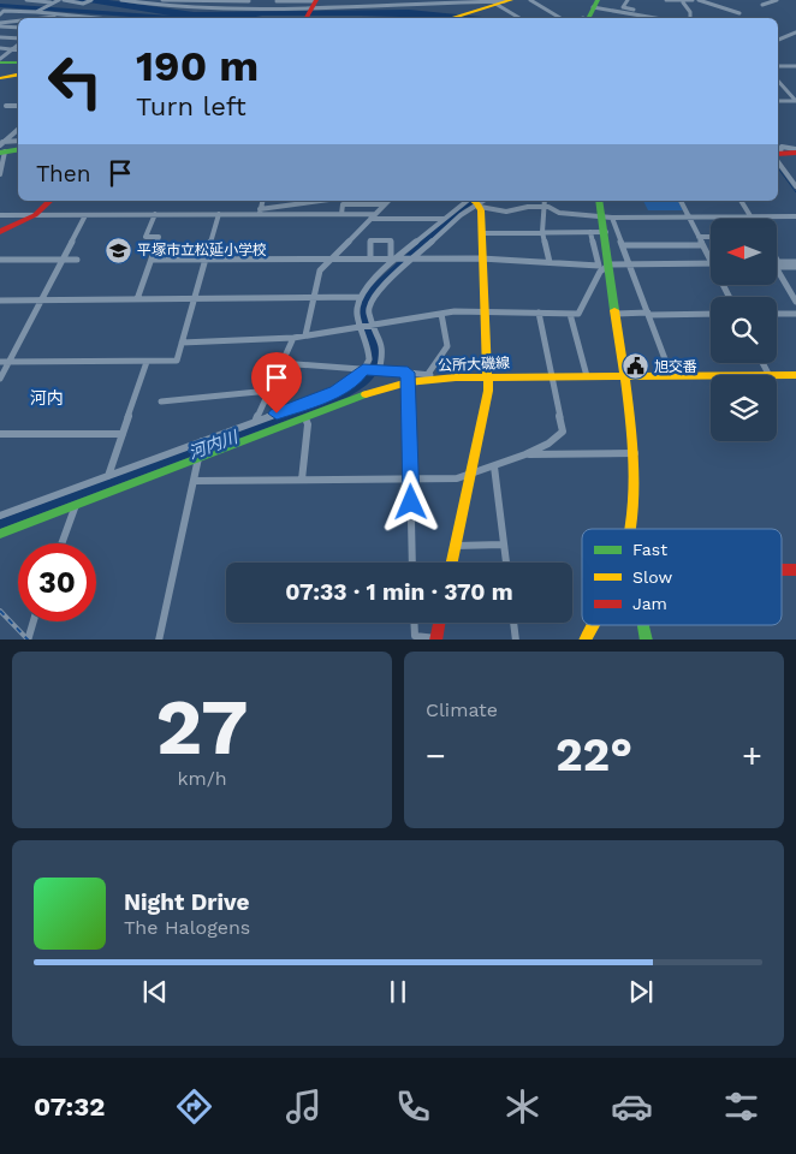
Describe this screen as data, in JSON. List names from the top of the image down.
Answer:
{
  "streets": {
    "street": ["公所大磯線"]
  },
  "districts": ["河内"],
  "water": ["河内川"],
  "places": {
    "school or university": ["平塚市立松延小学校"],
    "public building": ["旭交番"]
  },
  "legend": ["Fast", "Slow", "Jam"],
  "north": "left",
  "page": {
    "turn": ["190 m", "Turn left"],
    "then": "Then",
    "limit": "30",
    "trip": "07:33 · 1 min · 370 m",
    "tile": [
      ["27", "km/h"],
      "Climate"
    ],
    "heat": ["−", "22°", "+"],
    "song": ["Night Drive", "The Halogens"],
    "tabs": "07:32"
  }
}
